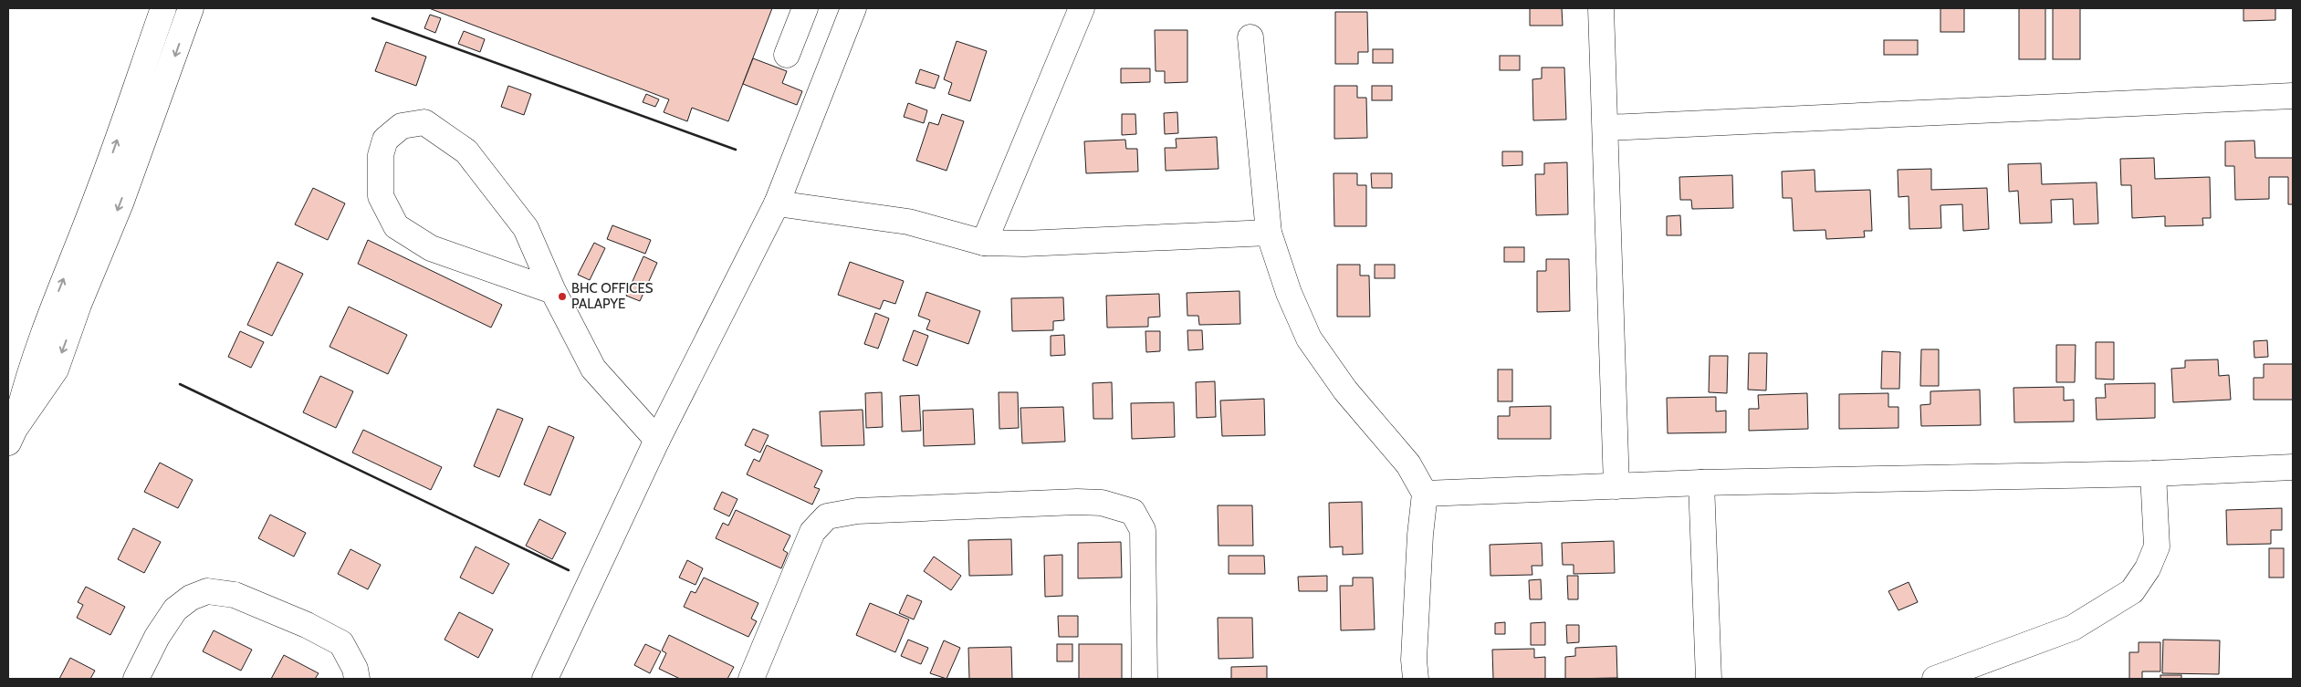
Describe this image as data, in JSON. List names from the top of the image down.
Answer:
{
  "places": ["BHC OFFICES PALAPYE"]
}
